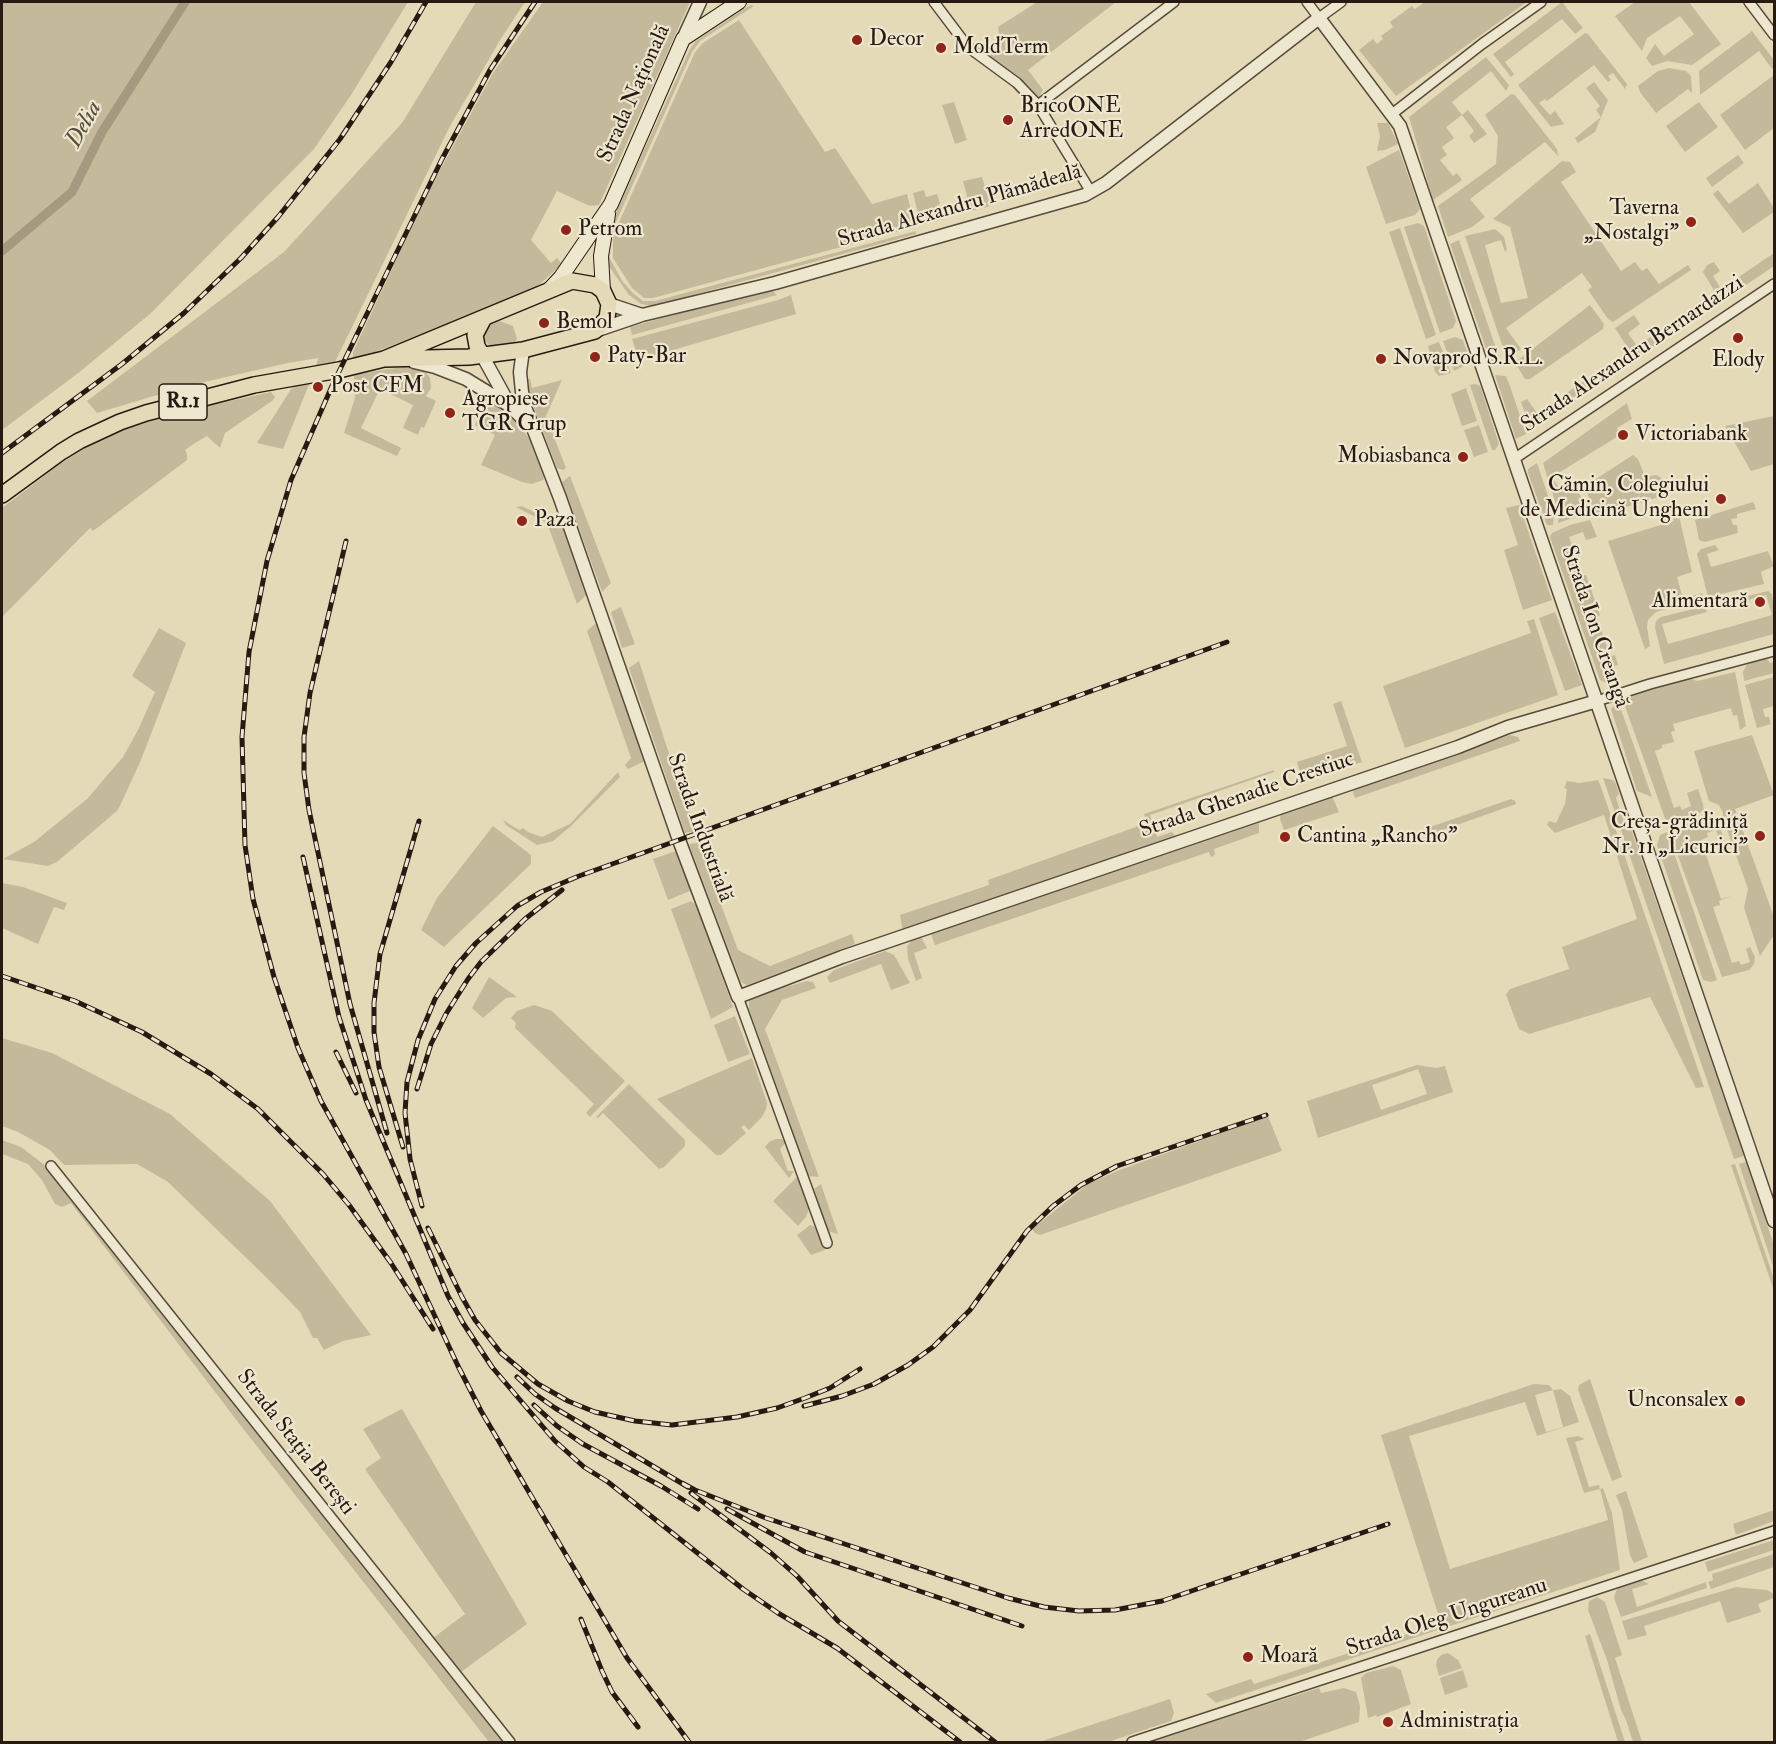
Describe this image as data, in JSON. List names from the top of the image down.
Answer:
{
  "streets": {
    "main road": ["Strada Națională", "R1.1"],
    "street": [
      "Strada Alexandru Plămădeală",
      "Strada Alexandru Bernardazzi",
      "Strada Ion Creangă",
      "Strada Ghenadie Crestiuc",
      "Strada Industrială",
      "Strada Stația Berești",
      "Strada Oleg Ungureanu"
    ]
  },
  "crossings": [
    ["Strada Națională", "Strada Alexandru Plămădeală"],
    ["Strada Națională", "Strada Industrială"],
    ["Strada Alexandru Plămădeală", "Strada Ion Creangă"],
    ["Strada Alexandru Bernardazzi", "Strada Ion Creangă"],
    ["Strada Ion Creangă", "Strada Ghenadie Crestiuc"],
    ["Strada Ghenadie Crestiuc", "Strada Industrială"]
  ],
  "water": ["Delia"],
  "places": [
    "Decor",
    "MoldTerm",
    "BricoONE ArredONE",
    "Taverna „Nostalgi”",
    "Petrom",
    "Bemol",
    "Elody",
    "Paty-Bar",
    "Novaprod S.R.L.",
    "Post CFM",
    "Agropiese TGR Grup",
    "Victoriabank",
    "Mobiasbanca",
    "Cămin, Colegiului de Medicină Ungheni",
    "Paza",
    "Alimentară",
    "Creșa-grădiniță Nr. 11 „Licurici”",
    "Cantina „Rancho”",
    "Unconsalex",
    "Moară",
    "Administrația"
  ]
}
